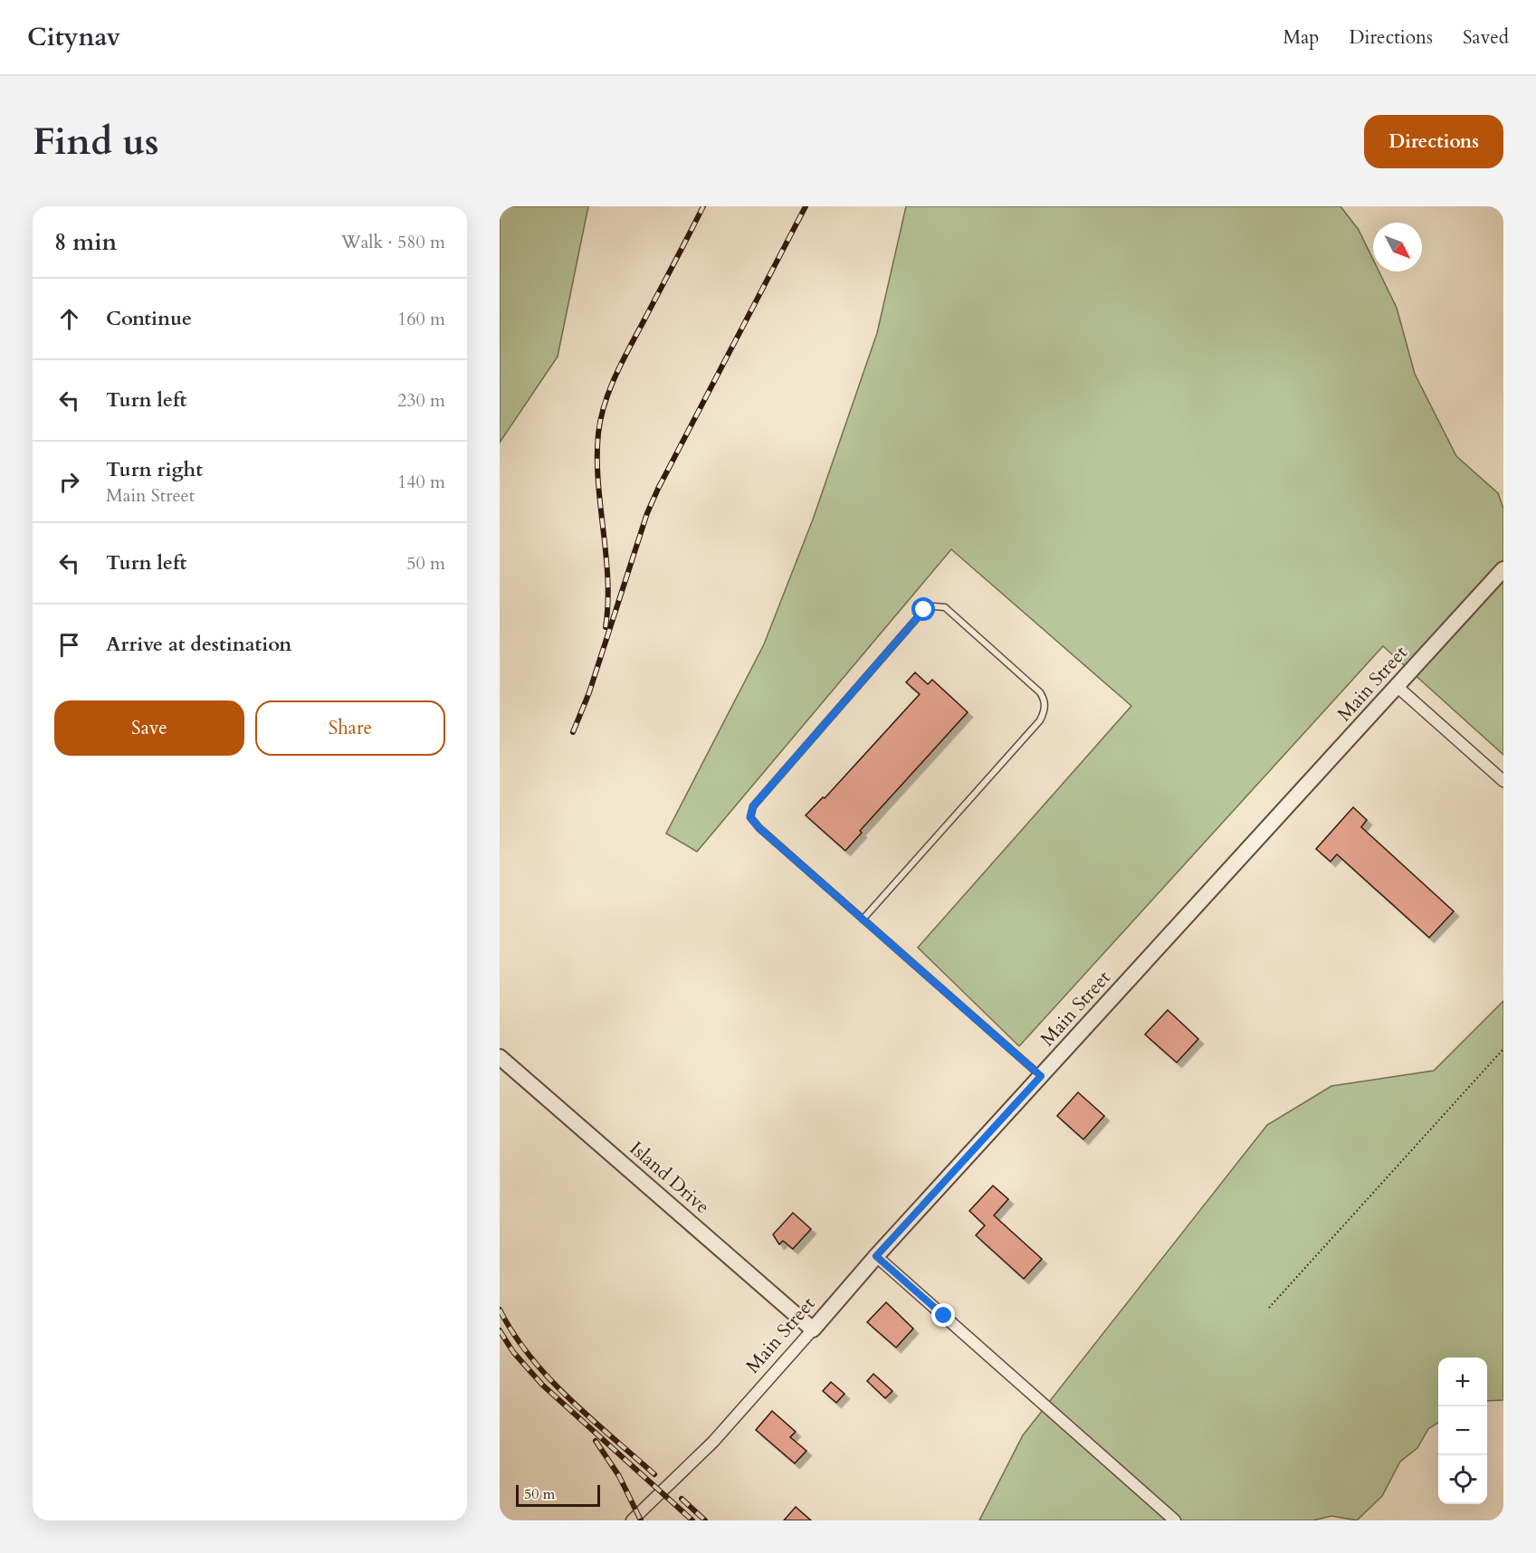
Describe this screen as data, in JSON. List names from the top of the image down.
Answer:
{
  "streets": {
    "street": ["Main Street", "Island Drive"]
  },
  "crossings": [
    ["Main Street", "Island Drive"]
  ],
  "scale_bar": "50 m",
  "north": "bottom right",
  "page": {
    "header": "Citynav",
    "nav": ["Map", "Directions", "Saved"],
    "buttons": [
      "Directions",
      ["Save", "Share"]
    ],
    "title": "Find us",
    "heading": ["8 min", "Walk · 580 m"],
    "list": [
      ["Continue", "160 m"],
      ["Turn left", "230 m"],
      ["Turn right", "Main Street", "140 m"],
      ["Turn left", "50 m"],
      "Arrive at destination"
    ],
    "map_buttons": ["+", "−"],
    "scale": "50 m"
  }
}
